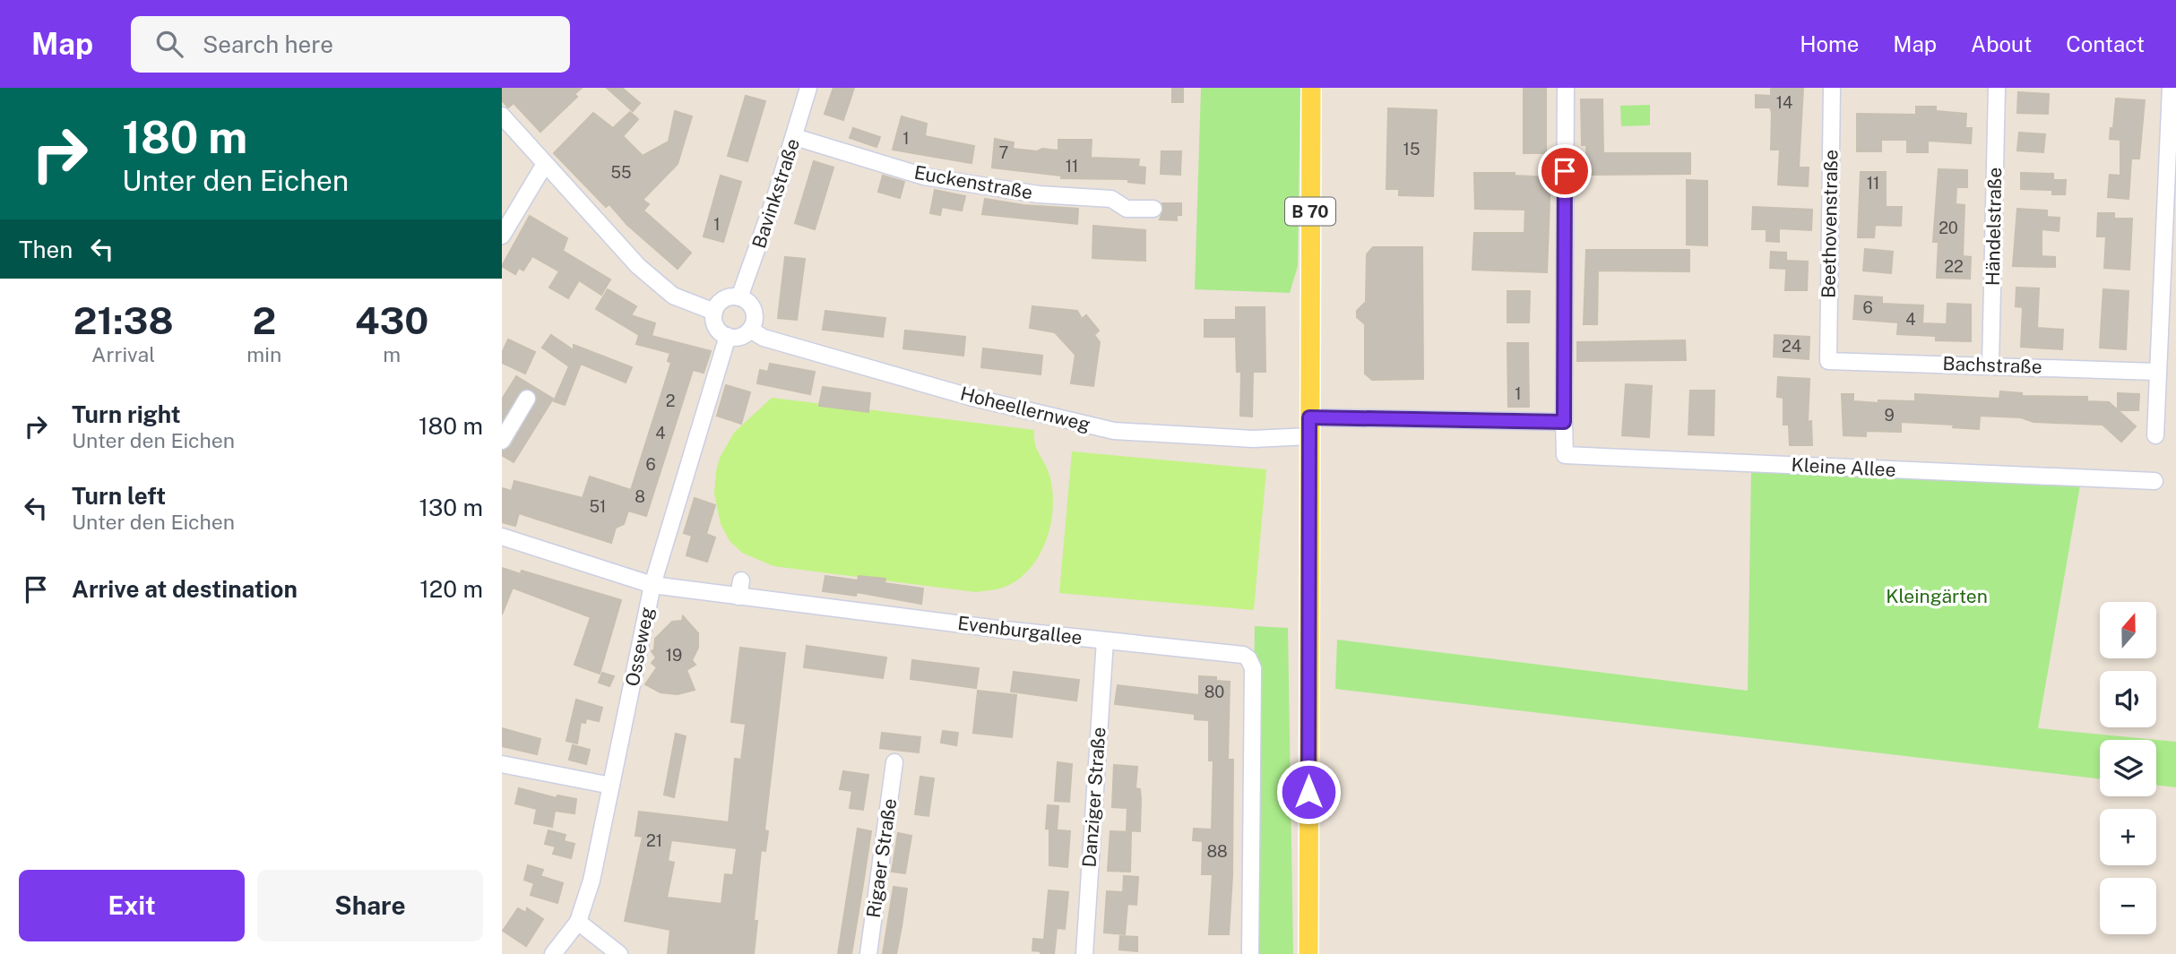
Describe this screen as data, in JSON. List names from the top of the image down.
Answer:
{
  "streets": {
    "main road": ["B 70"],
    "street": [
      "Euckenstraße",
      "Bavinkstraße",
      "Beethovenstraße",
      "Händelstraße",
      "Bachstraße",
      "Hoheellernweg",
      "Kleine Allee",
      "Evenburgallee",
      "Osseweg",
      "Danziger Straße",
      "Rigaer Straße"
    ]
  },
  "crossings": [
    ["Euckenstraße", "Bavinkstraße"],
    ["Bavinkstraße", "Hoheellernweg"],
    ["Bavinkstraße", "Osseweg"],
    ["B 70", "Hoheellernweg"],
    ["Beethovenstraße", "Bachstraße"],
    ["Händelstraße", "Bachstraße"],
    ["Hoheellernweg", "Kleine Allee"],
    ["Hoheellernweg", "Osseweg"],
    ["Evenburgallee", "Osseweg"],
    ["Evenburgallee", "Danziger Straße"]
  ],
  "parks": ["Kleingärten"],
  "house_numbers": [
    "14",
    "1",
    "15",
    "7",
    "11",
    "55",
    "11",
    "1",
    "20",
    "22",
    "6",
    "4",
    "24",
    "1",
    "2",
    "9",
    "4",
    "6",
    "8",
    "51",
    "19",
    "80",
    "21",
    "88"
  ],
  "north": "top",
  "page": {
    "header": "Map",
    "search": "Search here",
    "nav": [
      "Home",
      "Map",
      "About",
      "Contact"
    ],
    "turn": ["180 m", "Unter den Eichen"],
    "then": "Then",
    "eta": [
      "21:38",
      "Arrival",
      "2",
      "min",
      "430",
      "m"
    ],
    "list": [
      {
        "name": "Turn right",
        "note": "Unter den Eichen",
        "value": "180 m"
      },
      {
        "name": "Turn left",
        "note": "Unter den Eichen",
        "value": "130 m"
      },
      {
        "name": "Arrive at destination",
        "value": "120 m"
      }
    ],
    "map_buttons": ["+", "−"],
    "buttons": ["Exit", "Share"]
  }
}
